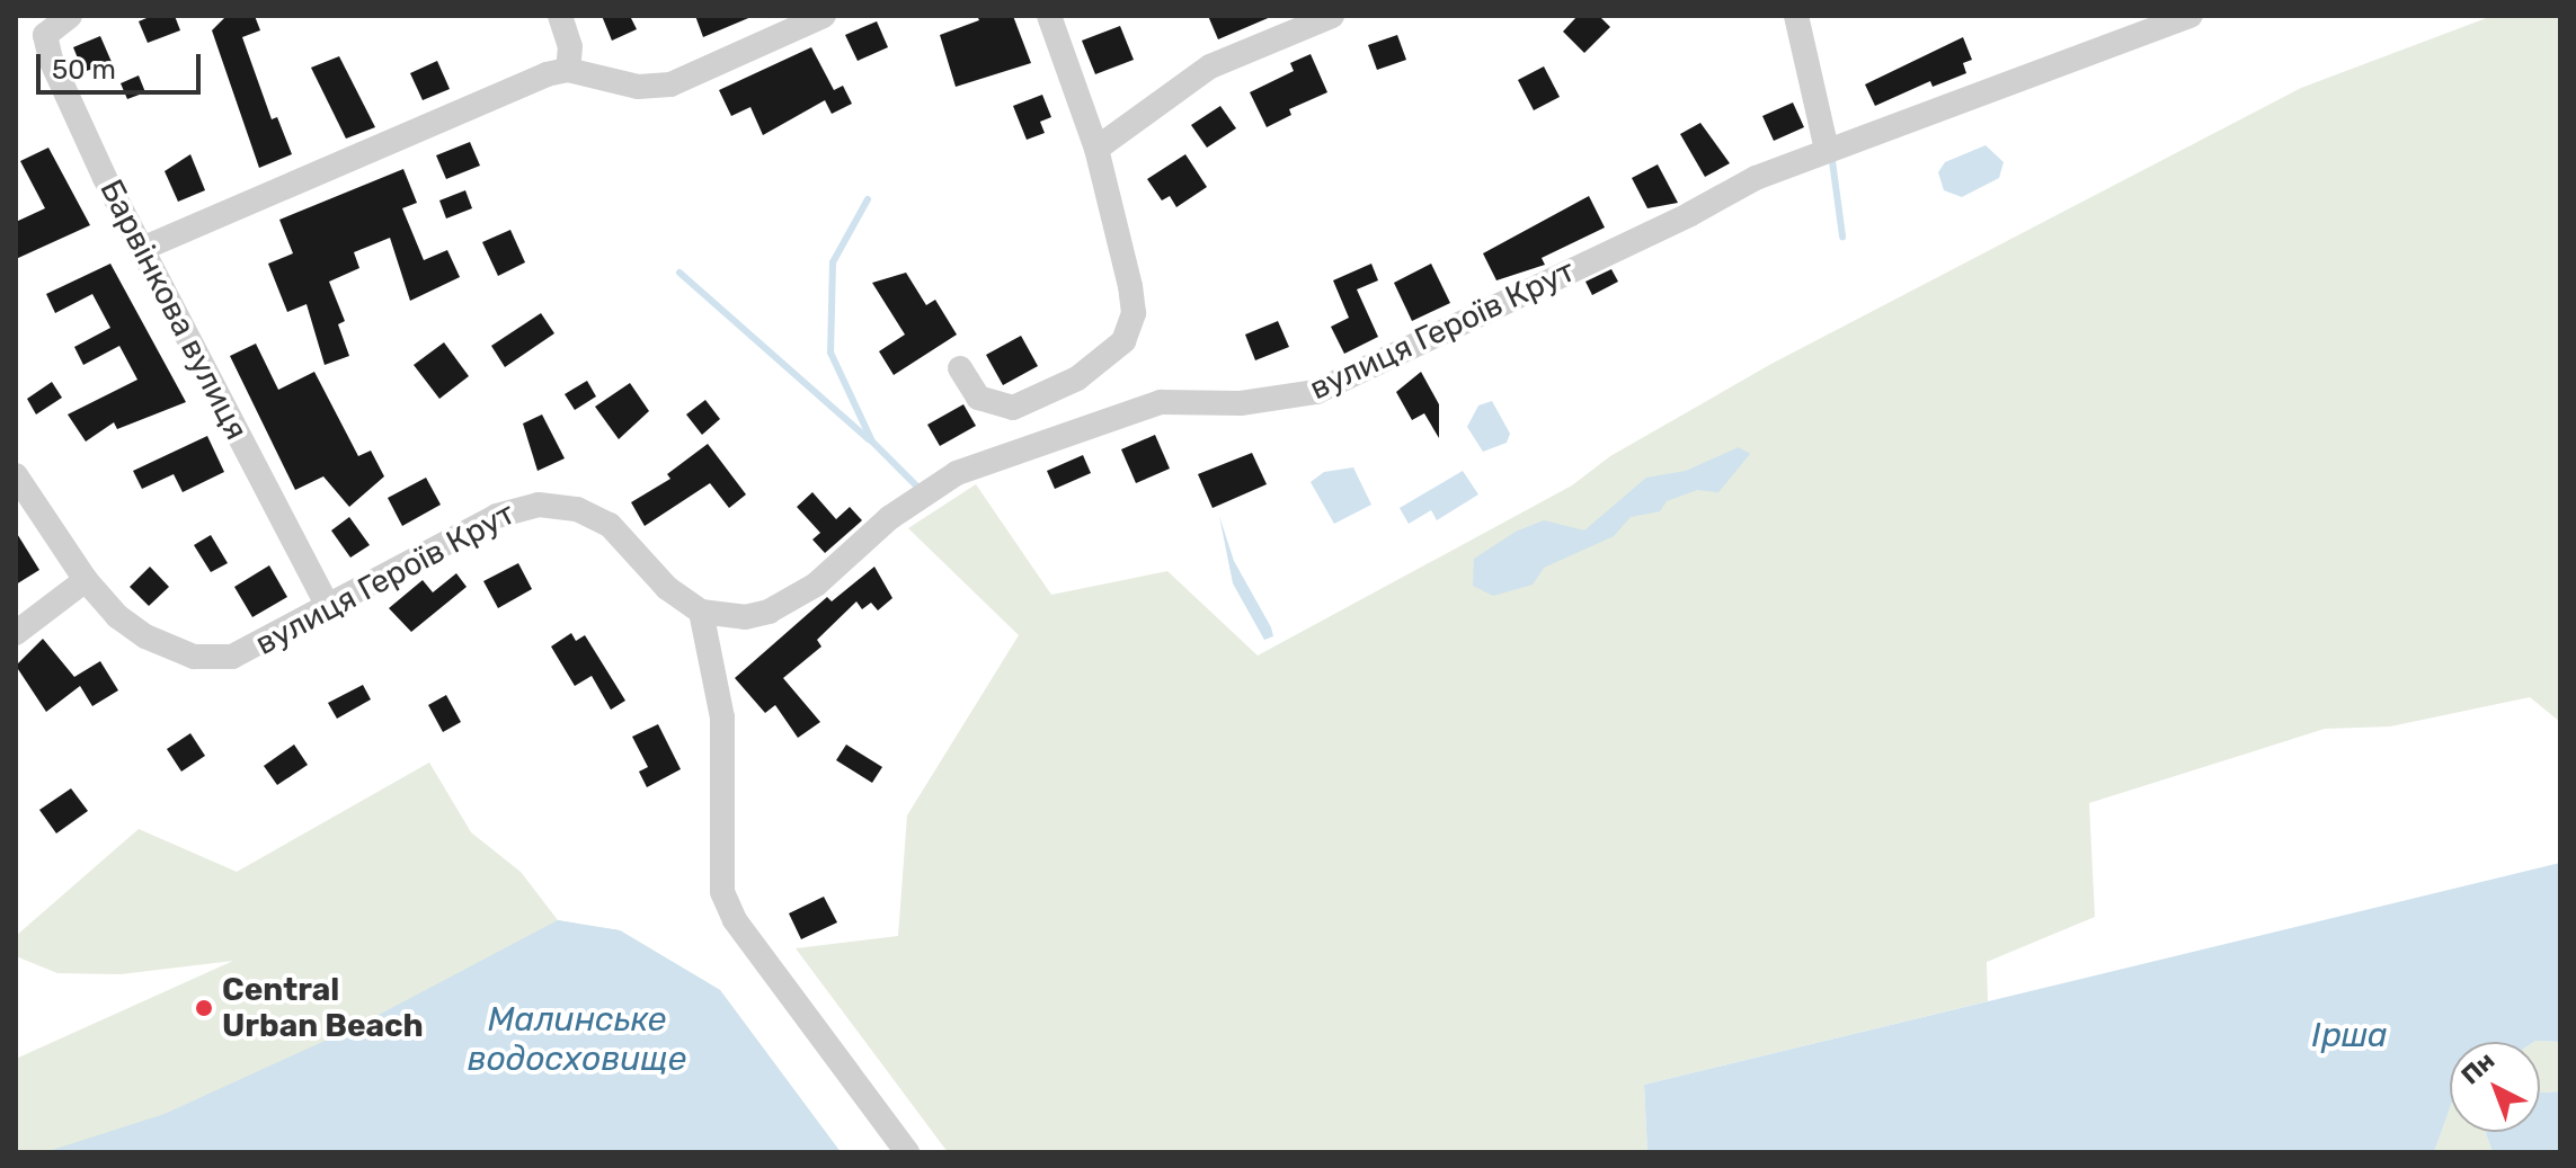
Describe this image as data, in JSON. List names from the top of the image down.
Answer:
{
  "streets": {
    "street": ["Барвінкова вулиця", "вулиця Героїв Крут"]
  },
  "crossings": [
    ["Барвінкова вулиця", "вулиця Героїв Крут"]
  ],
  "water": ["Малинське водосховище", "Ірша"],
  "places": ["Central Urban Beach"],
  "scale_bar": "50 m",
  "north": "top left"
}
